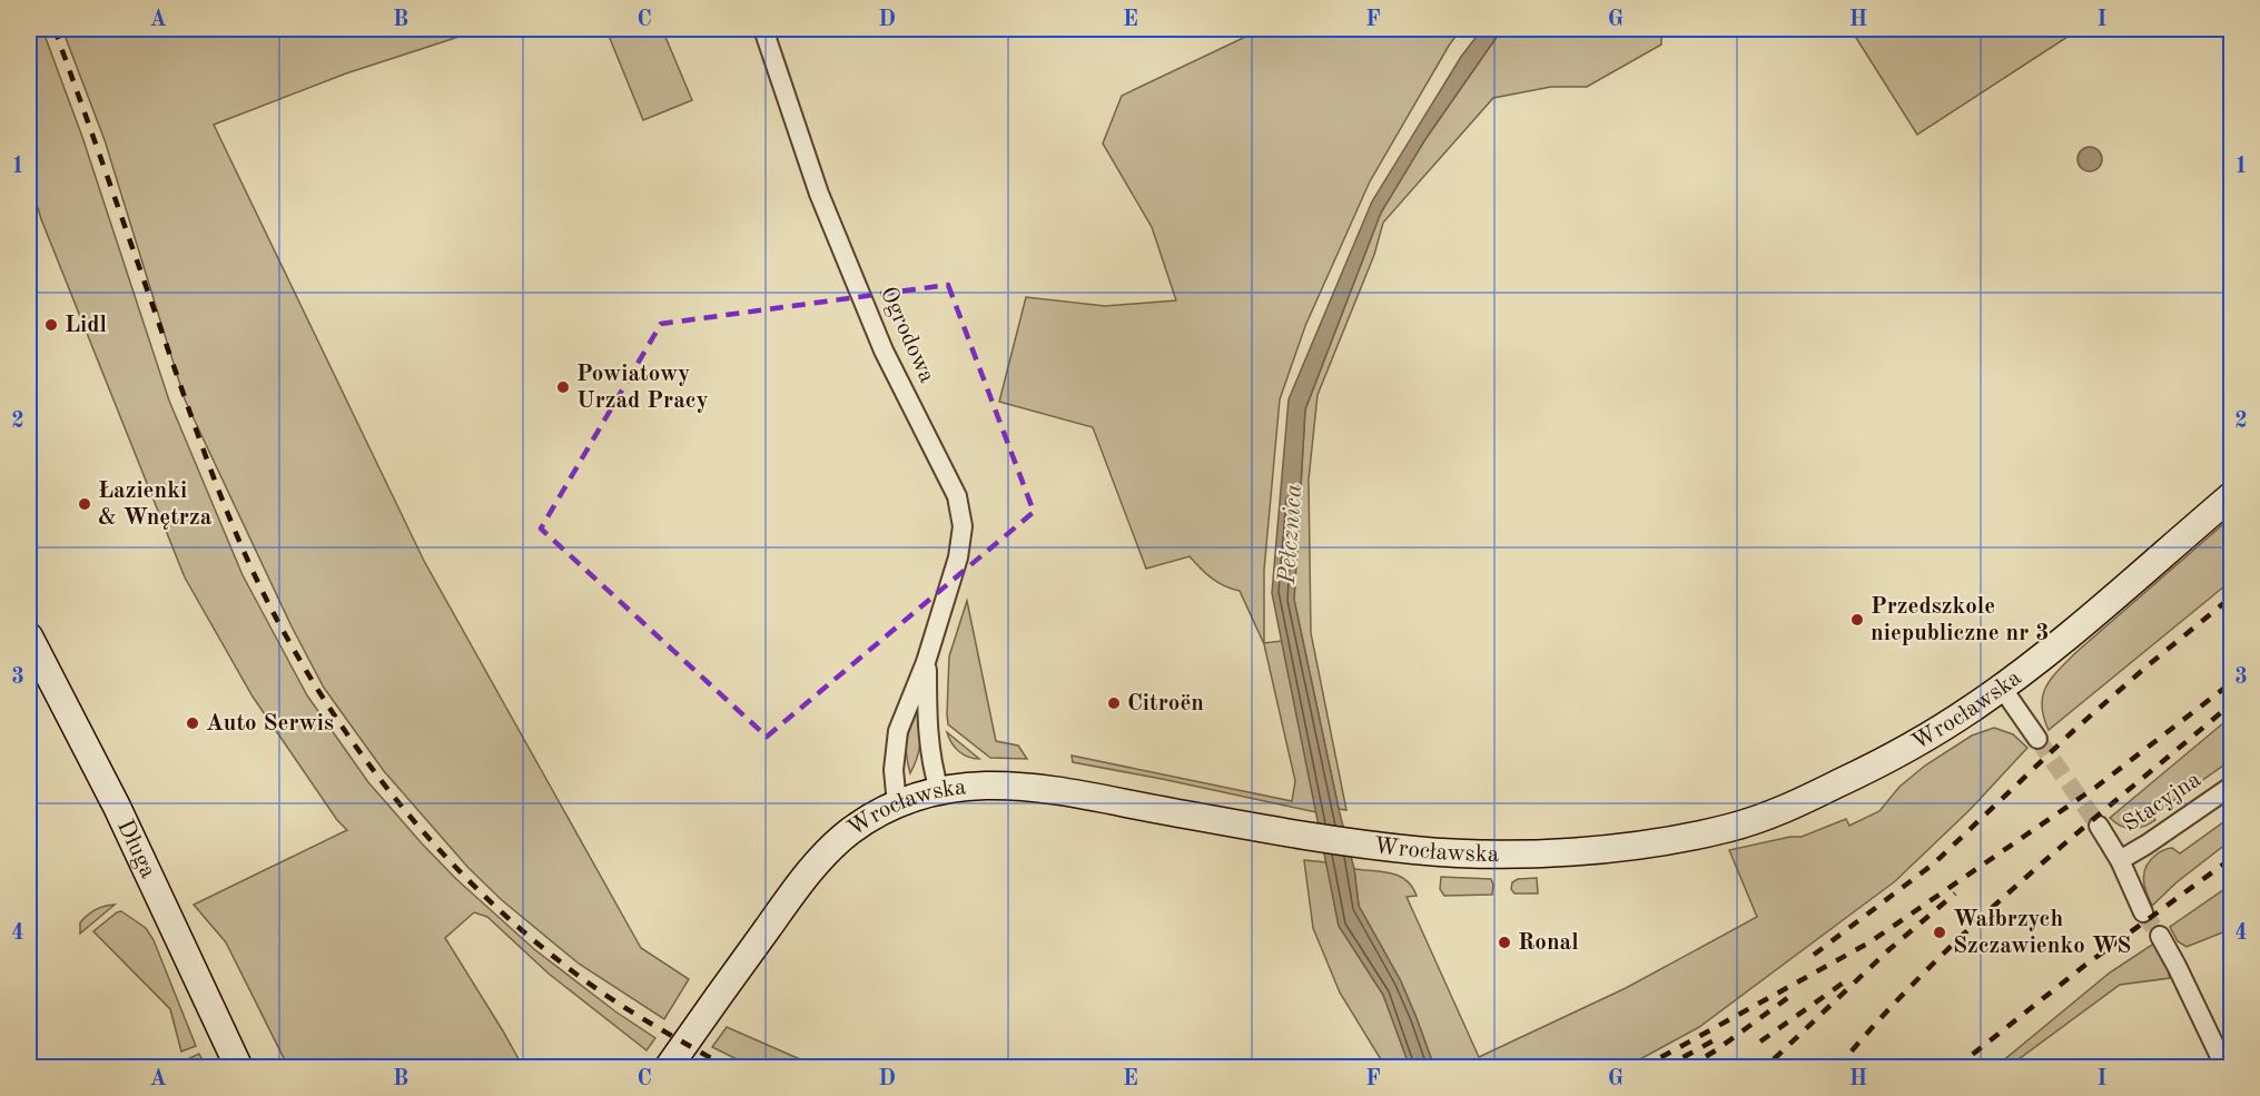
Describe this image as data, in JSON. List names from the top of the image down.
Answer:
{
  "streets": {
    "main road": ["Wrocławska", "Długa"],
    "street": ["Ogrodowa", "Stacyjna"]
  },
  "crossings": [
    ["Ogrodowa", "Wrocławska"]
  ],
  "water": ["Pełcznica"],
  "places": [
    "Lidl",
    "Powiatowy Urzad Pracy",
    "Łazienki & Wnętrza",
    "Przedszkole niepubliczne nr 3",
    "Citroën",
    "Auto Serwis",
    "Wałbrzych Szczawienko WS",
    "Ronal"
  ],
  "grid": {
    "columns": [
      "A",
      "B",
      "C",
      "D",
      "E",
      "F",
      "G",
      "H",
      "I"
    ],
    "rows": [
      "1",
      "2",
      "3",
      "4"
    ]
  }
}
